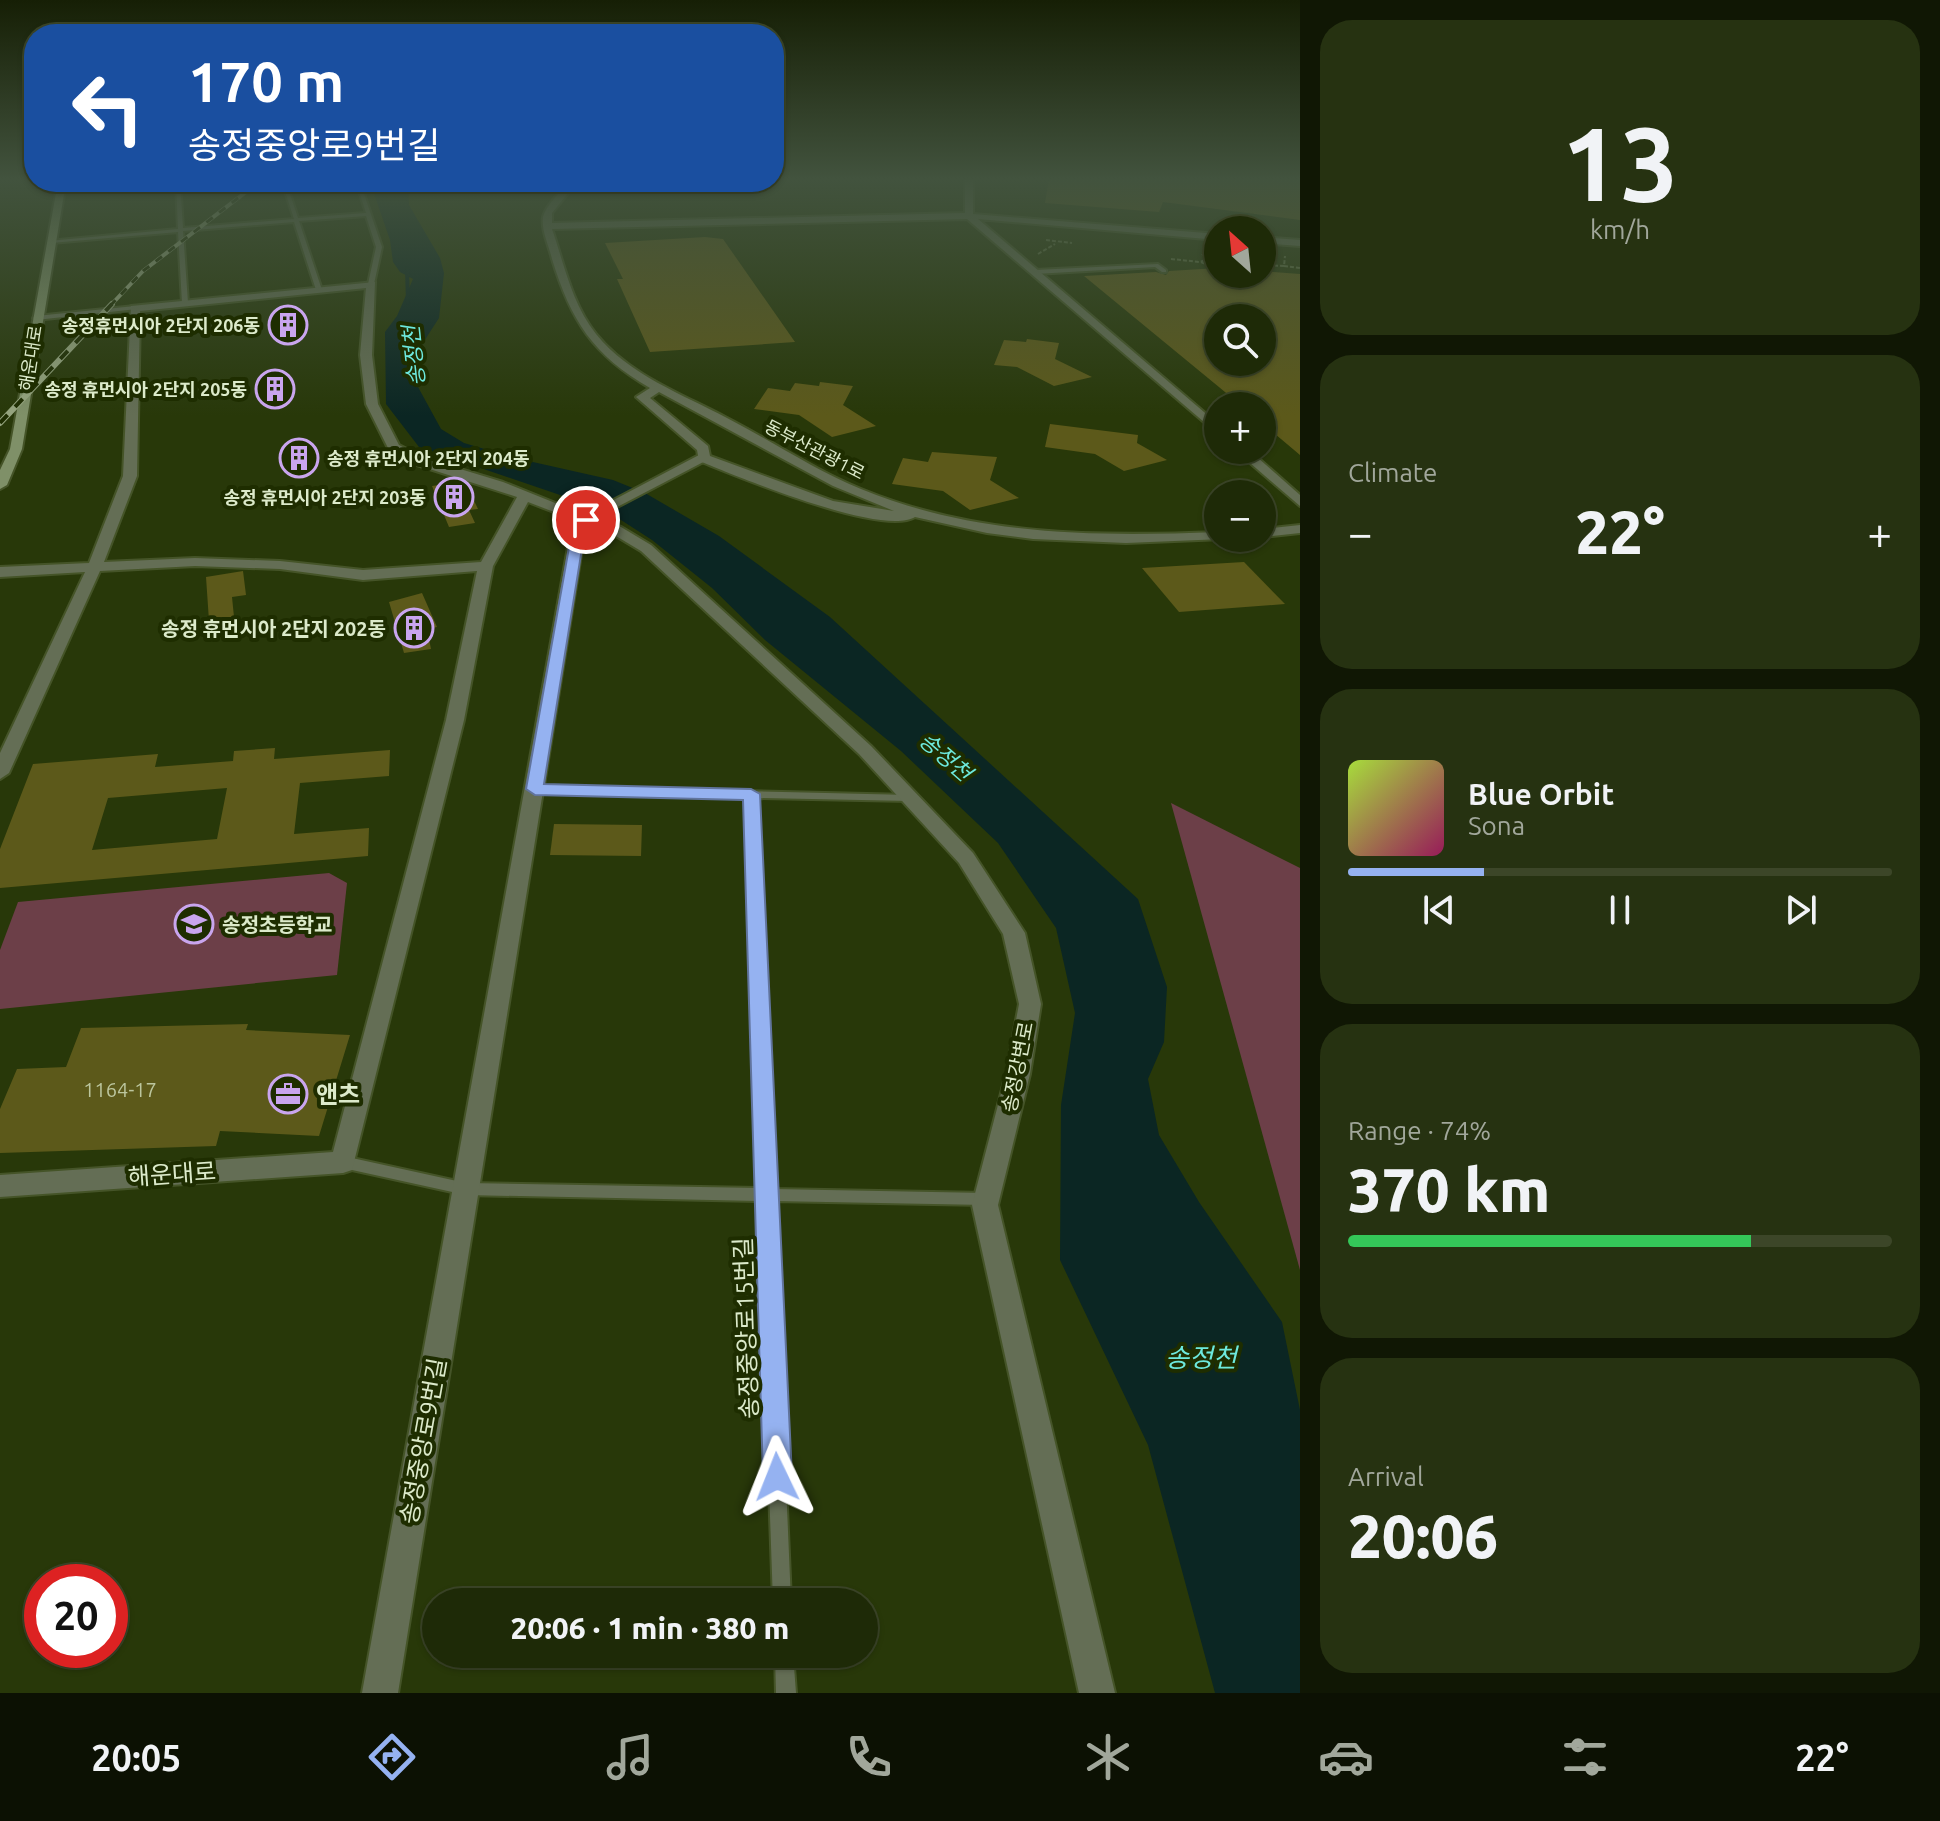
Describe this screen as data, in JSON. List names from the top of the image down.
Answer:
{
  "streets": {
    "main road": ["해운대로"],
    "street": ["동부산관광1로", "송정강변로", "송정중앙로9번길"],
    "lane": ["송정중앙로15번길"]
  },
  "crossings": [
    ["송정강변로", "송정중앙로9번길"]
  ],
  "water": ["송정천"],
  "places": {
    "building": [
      "송정휴먼시아 2단지 206동",
      "송정 휴먼시아 2단지 205동",
      "송정 휴먼시아 2단지 204동",
      "송정 휴먼시아 2단지 203동",
      "송정 휴먼시아 2단지 202동"
    ],
    "school or university": ["송정초등학교"],
    "office": ["앤츠"]
  },
  "house_numbers": ["1164-17"],
  "north": "top left",
  "page": {
    "tile": [
      ["13", "km/h"],
      "Climate",
      ["Range · 74%", "370 km"],
      ["Arrival", "20:06"]
    ],
    "turn": ["170 m", "송정중앙로9번길"],
    "map_buttons": ["+", "−"],
    "heat": ["−", "22°", "+"],
    "song": ["Blue Orbit", "Sona"],
    "limit": "20",
    "trip": "20:06 · 1 min · 380 m",
    "tabs": ["20:05", "22°"]
  }
}
